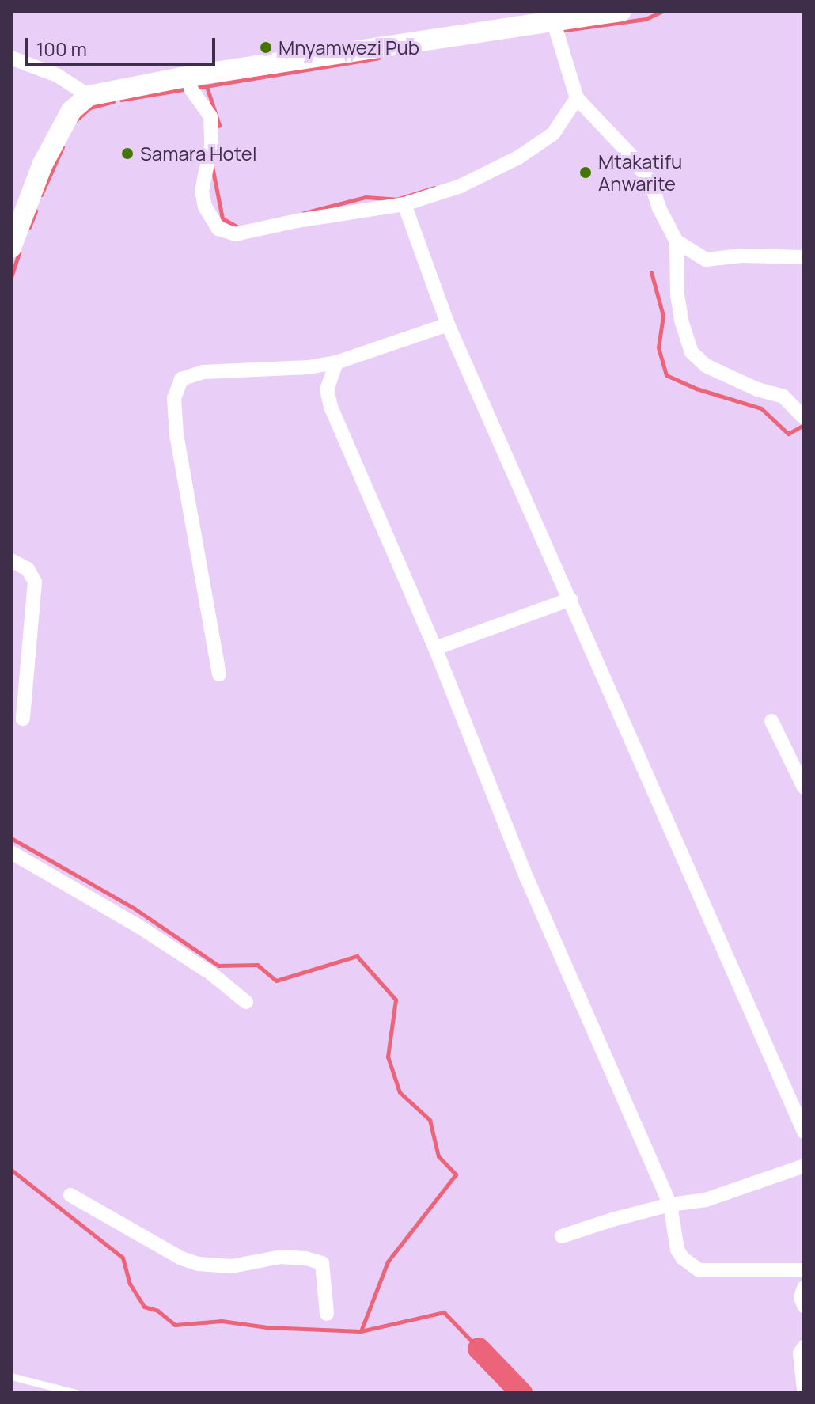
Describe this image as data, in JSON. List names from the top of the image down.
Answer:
{
  "places": ["Mnyamwezi Pub", "Samara Hotel", "Mtakatifu Anwarite"],
  "scale_bar": "100 m"
}
